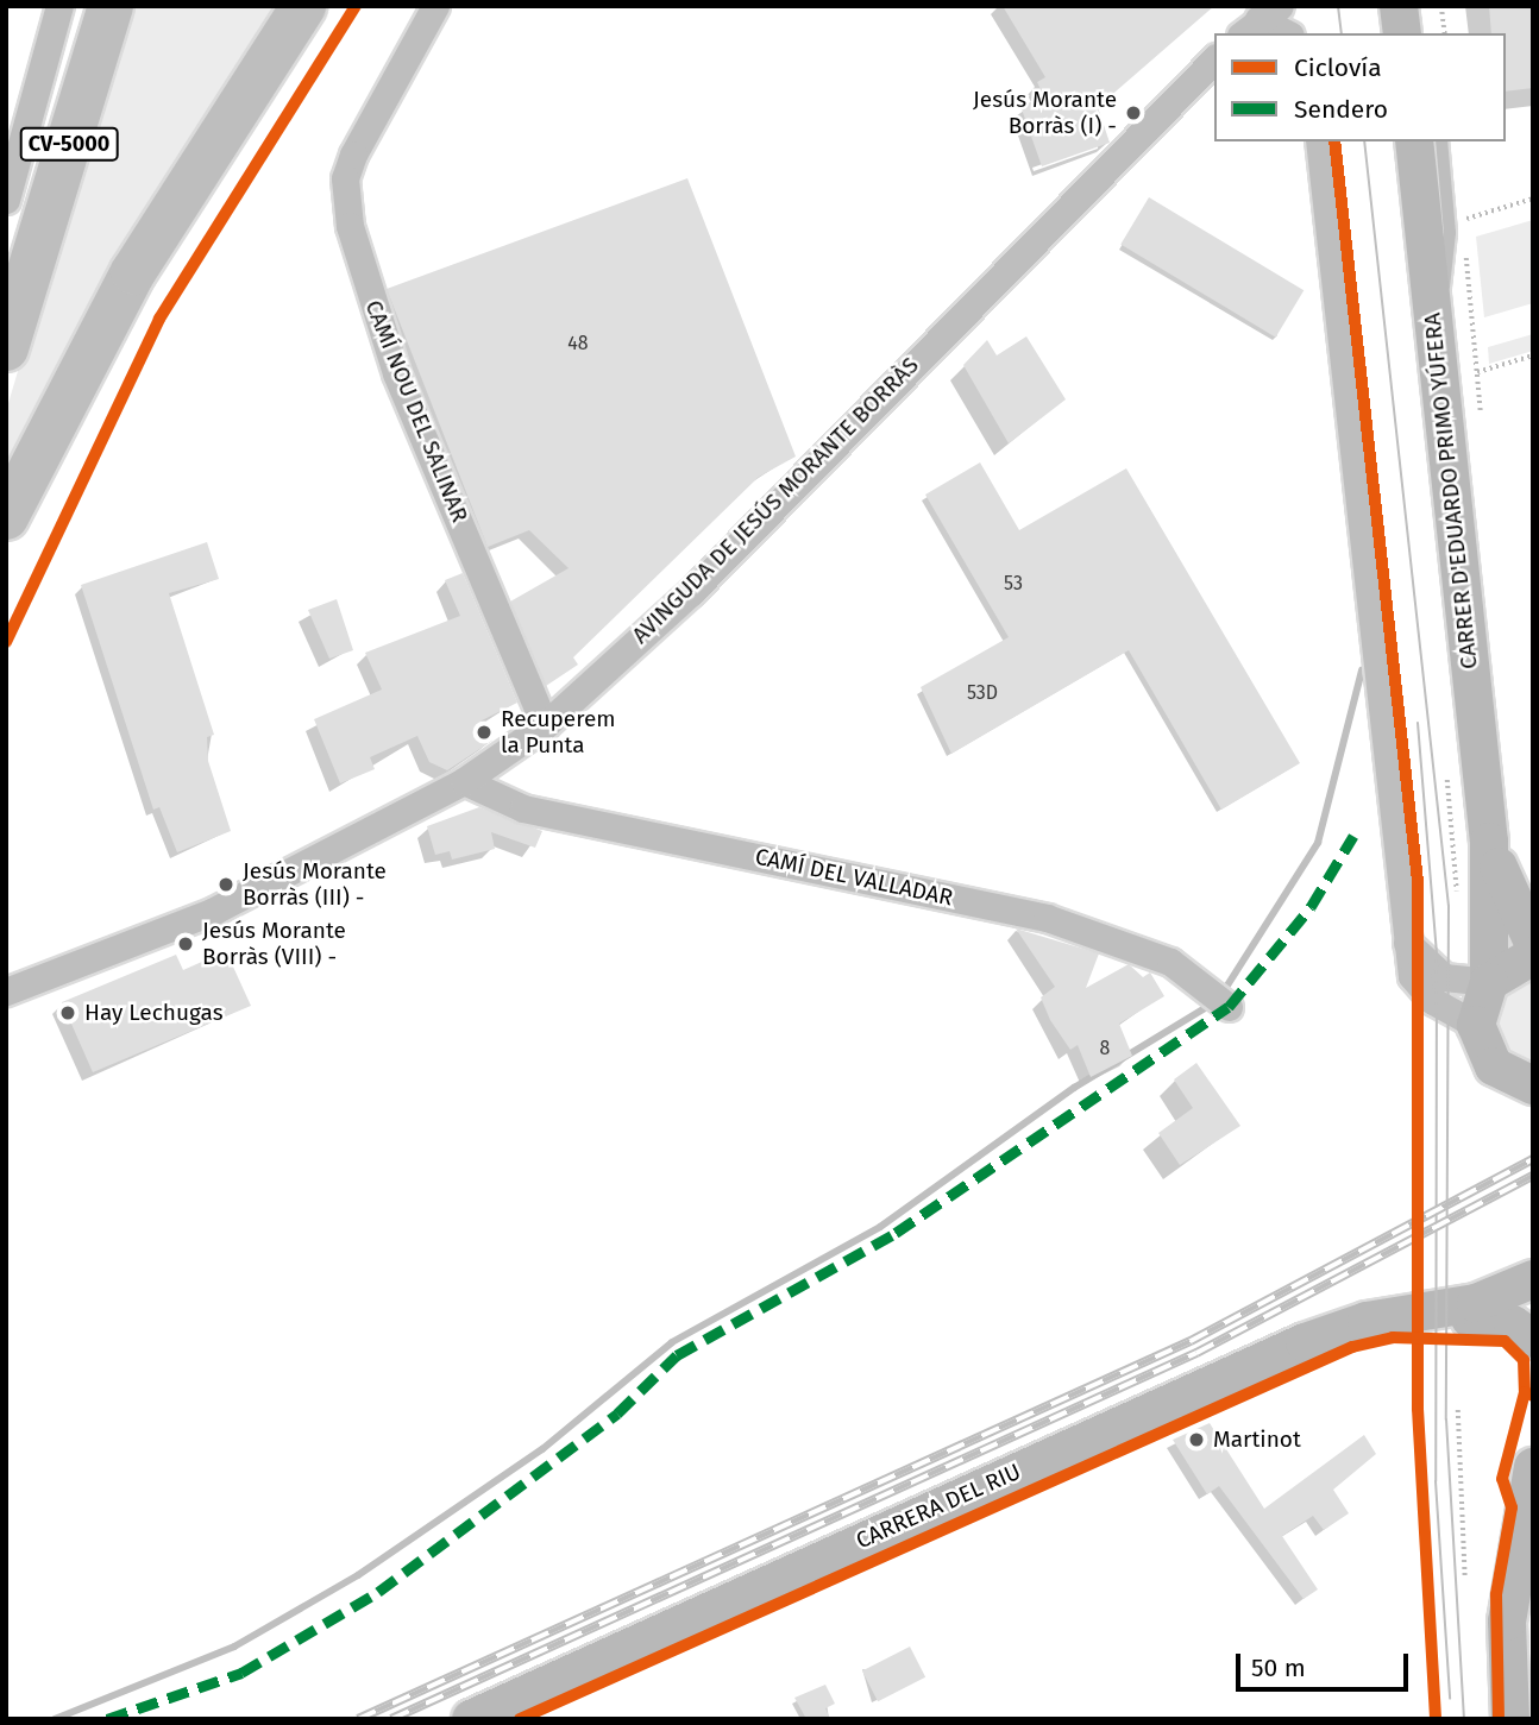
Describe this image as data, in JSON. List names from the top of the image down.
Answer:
{
  "streets": {
    "highway": ["CV-5000"],
    "street": [
      "CAMÍ NOU DEL SALINAR",
      "CARRER D'EDUARDO PRIMO YÚFERA",
      "AVINGUDA DE JESÚS MORANTE BORRÀS",
      "CAMÍ DEL VALLADAR",
      "CARRERA DEL RIU"
    ]
  },
  "crossings": [
    ["CAMÍ NOU DEL SALINAR", "AVINGUDA DE JESÚS MORANTE BORRÀS"],
    ["AVINGUDA DE JESÚS MORANTE BORRÀS", "CAMÍ DEL VALLADAR"]
  ],
  "places": [
    "Jesús Morante Borràs (I) -",
    "Recuperem la Punta",
    "Jesús Morante Borràs (III) -",
    "Jesús Morante Borràs (VIII) -",
    "Hay Lechugas",
    "Martinot"
  ],
  "house_numbers": [
    "48",
    "53",
    "53D",
    "8"
  ],
  "legend": ["Ciclovía", "Sendero"],
  "scale_bar": "50 m"
}
